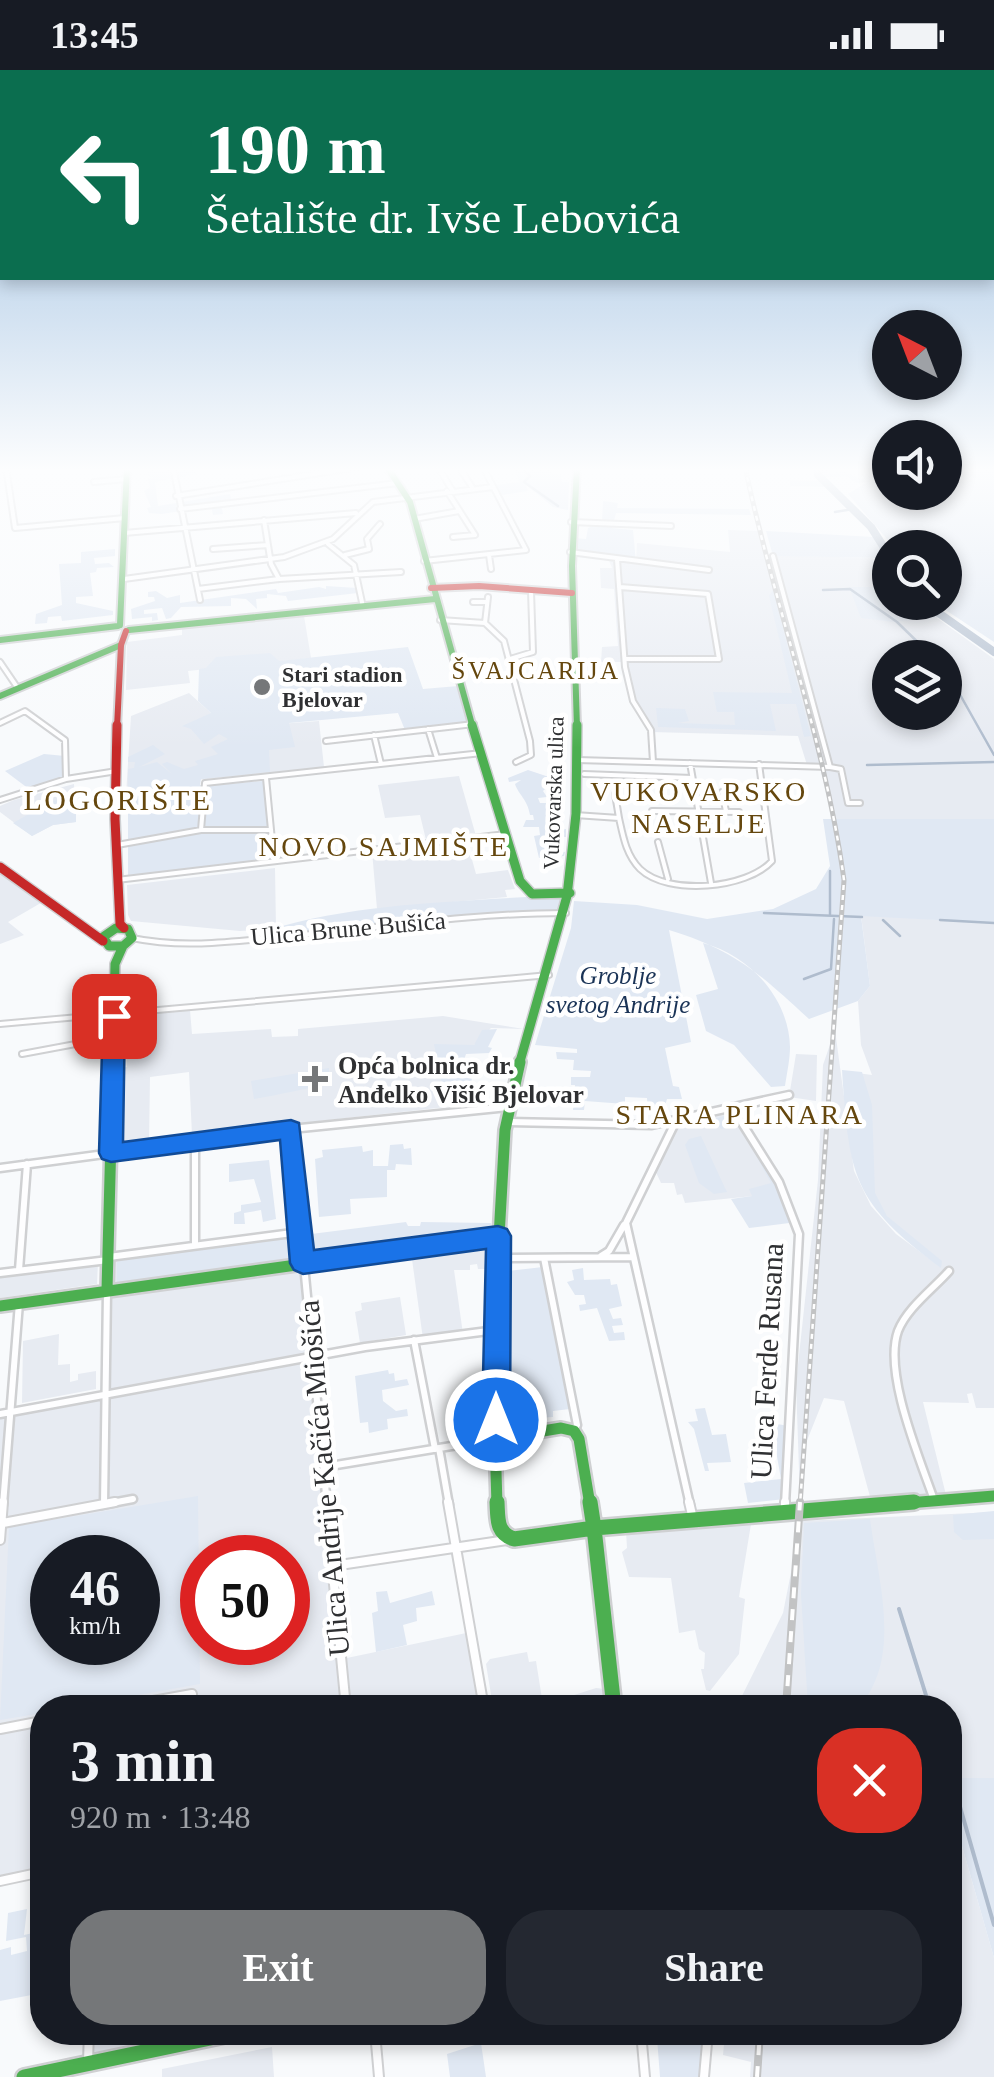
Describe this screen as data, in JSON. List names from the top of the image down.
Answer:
{
  "streets": {
    "main road": ["Vukovarska ulica", "Ulica Ferde Rusana"],
    "street": ["Ulica Brune Bušića", "Ulica Andrije Kačića Miošića"]
  },
  "crossings": [
    ["Vukovarska ulica", "Ulica Brune Bušića"],
    ["Ulica Ferde Rusana", "Ulica Andrije Kačića Miošića"]
  ],
  "districts": [
    "ŠVAJCARIJA",
    "VUKOVARSKO NASELJE",
    "LOGORIŠTE",
    "NOVO SAJMIŠTE",
    "STARA PLINARA"
  ],
  "parks": ["Groblje svetog Andrije"],
  "places": {
    "other": ["Stari stadion Bjelovar"],
    "health": ["Opća bolnica dr. Anđelko Višić Bjelovar"]
  },
  "north": "top left",
  "page": {
    "status": "13:45",
    "turn": ["190 m", "Šetalište dr. Ivše Lebovića"],
    "speed": "46 km/h",
    "limit": "50",
    "heading": ["3 min", "920 m · 13:48"],
    "buttons": ["Exit", "Share"]
  }
}
